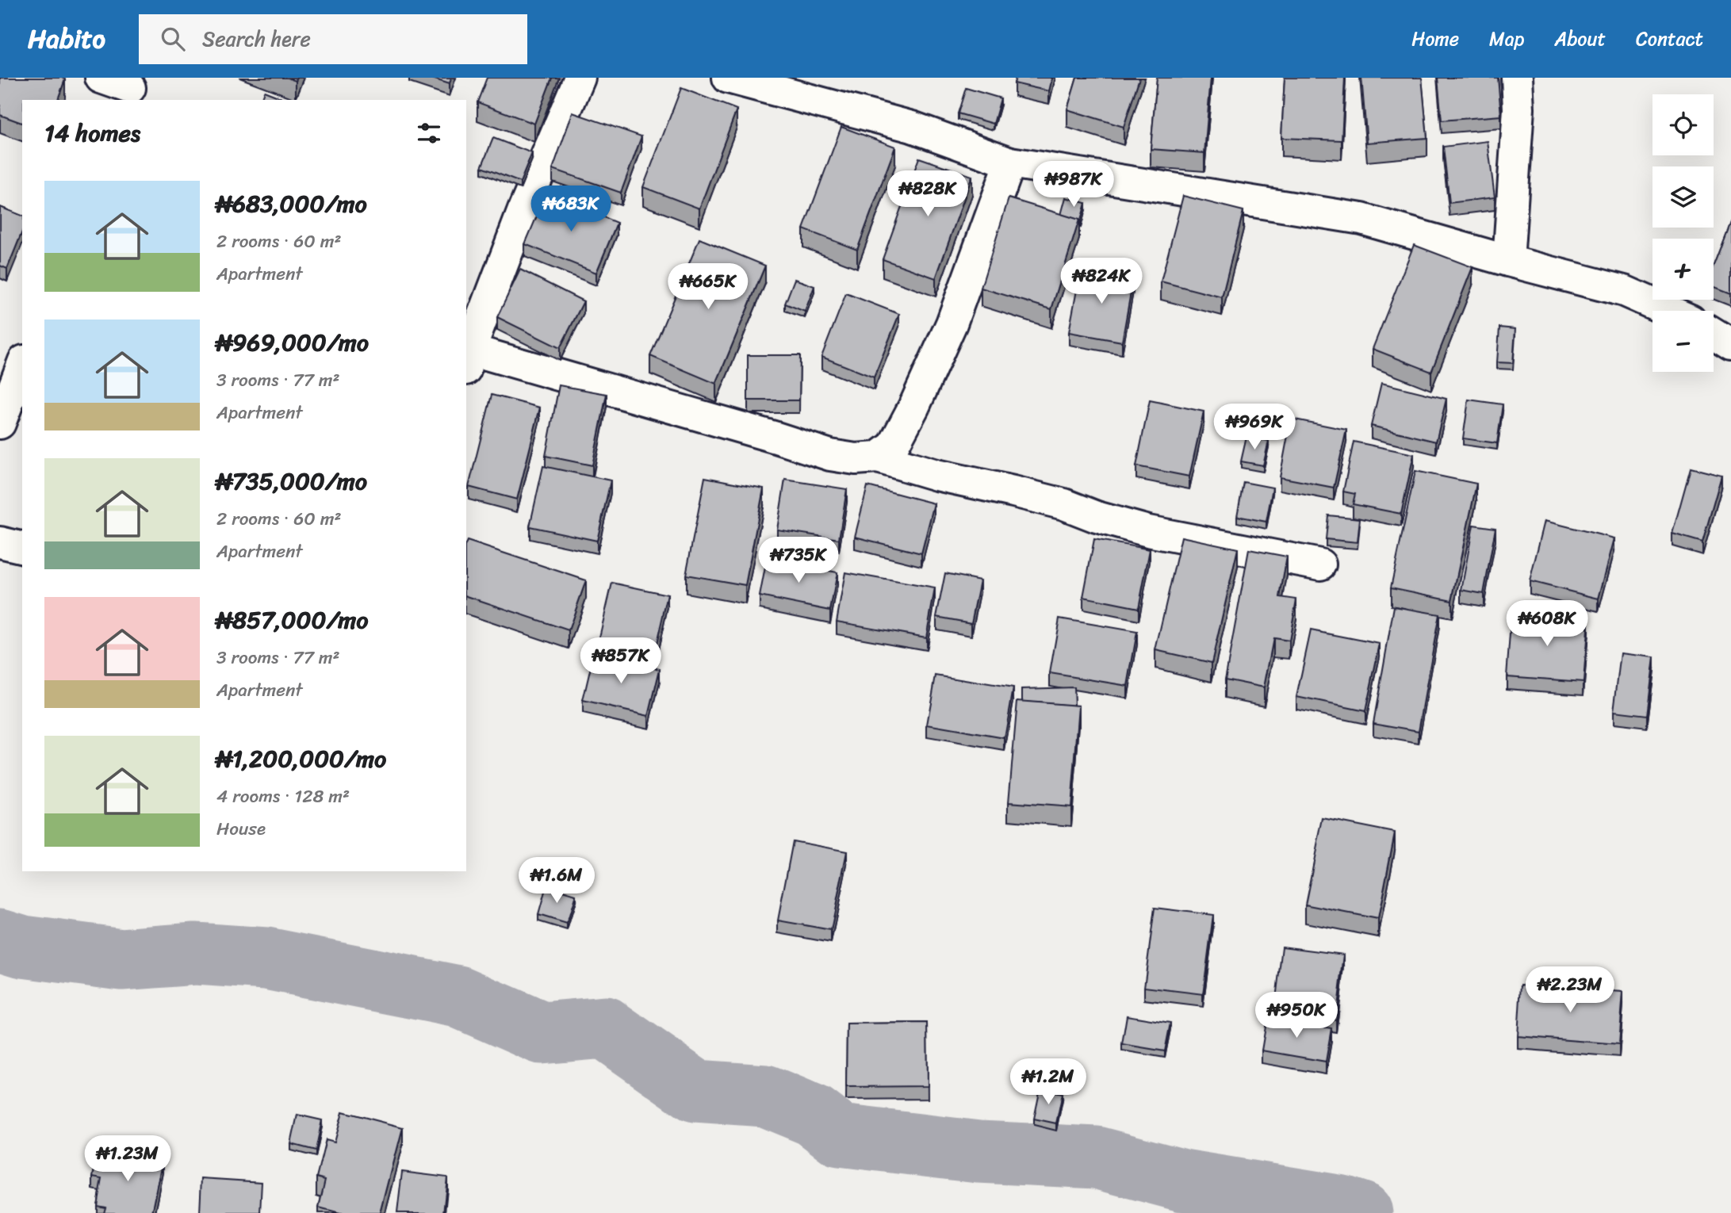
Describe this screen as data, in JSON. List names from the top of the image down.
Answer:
{
  "page": {
    "header": "Habito",
    "search": "Search here",
    "nav": [
      "Home",
      "Map",
      "About",
      "Contact"
    ],
    "map_buttons": ["+", "−"],
    "heading": "14 homes",
    "price": [
      "₦987K",
      "₦828K",
      "₦683K",
      "₦824K",
      "₦665K",
      "₦969K",
      "₦735K",
      "₦608K",
      "₦857K",
      "₦1.6M",
      "₦2.23M",
      "₦950K",
      "₦1.2M",
      "₦1.23M"
    ],
    "list": [
      {
        "name": "₦683,000/mo",
        "note": "2 rooms · 60 m² · Apartment"
      },
      {
        "name": "₦969,000/mo",
        "note": "3 rooms · 77 m² · Apartment"
      },
      {
        "name": "₦735,000/mo",
        "note": "2 rooms · 60 m² · Apartment"
      },
      {
        "name": "₦857,000/mo",
        "note": "3 rooms · 77 m² · Apartment"
      },
      {
        "name": "₦1,200,000/mo",
        "note": "4 rooms · 128 m² · House"
      }
    ]
  }
}
